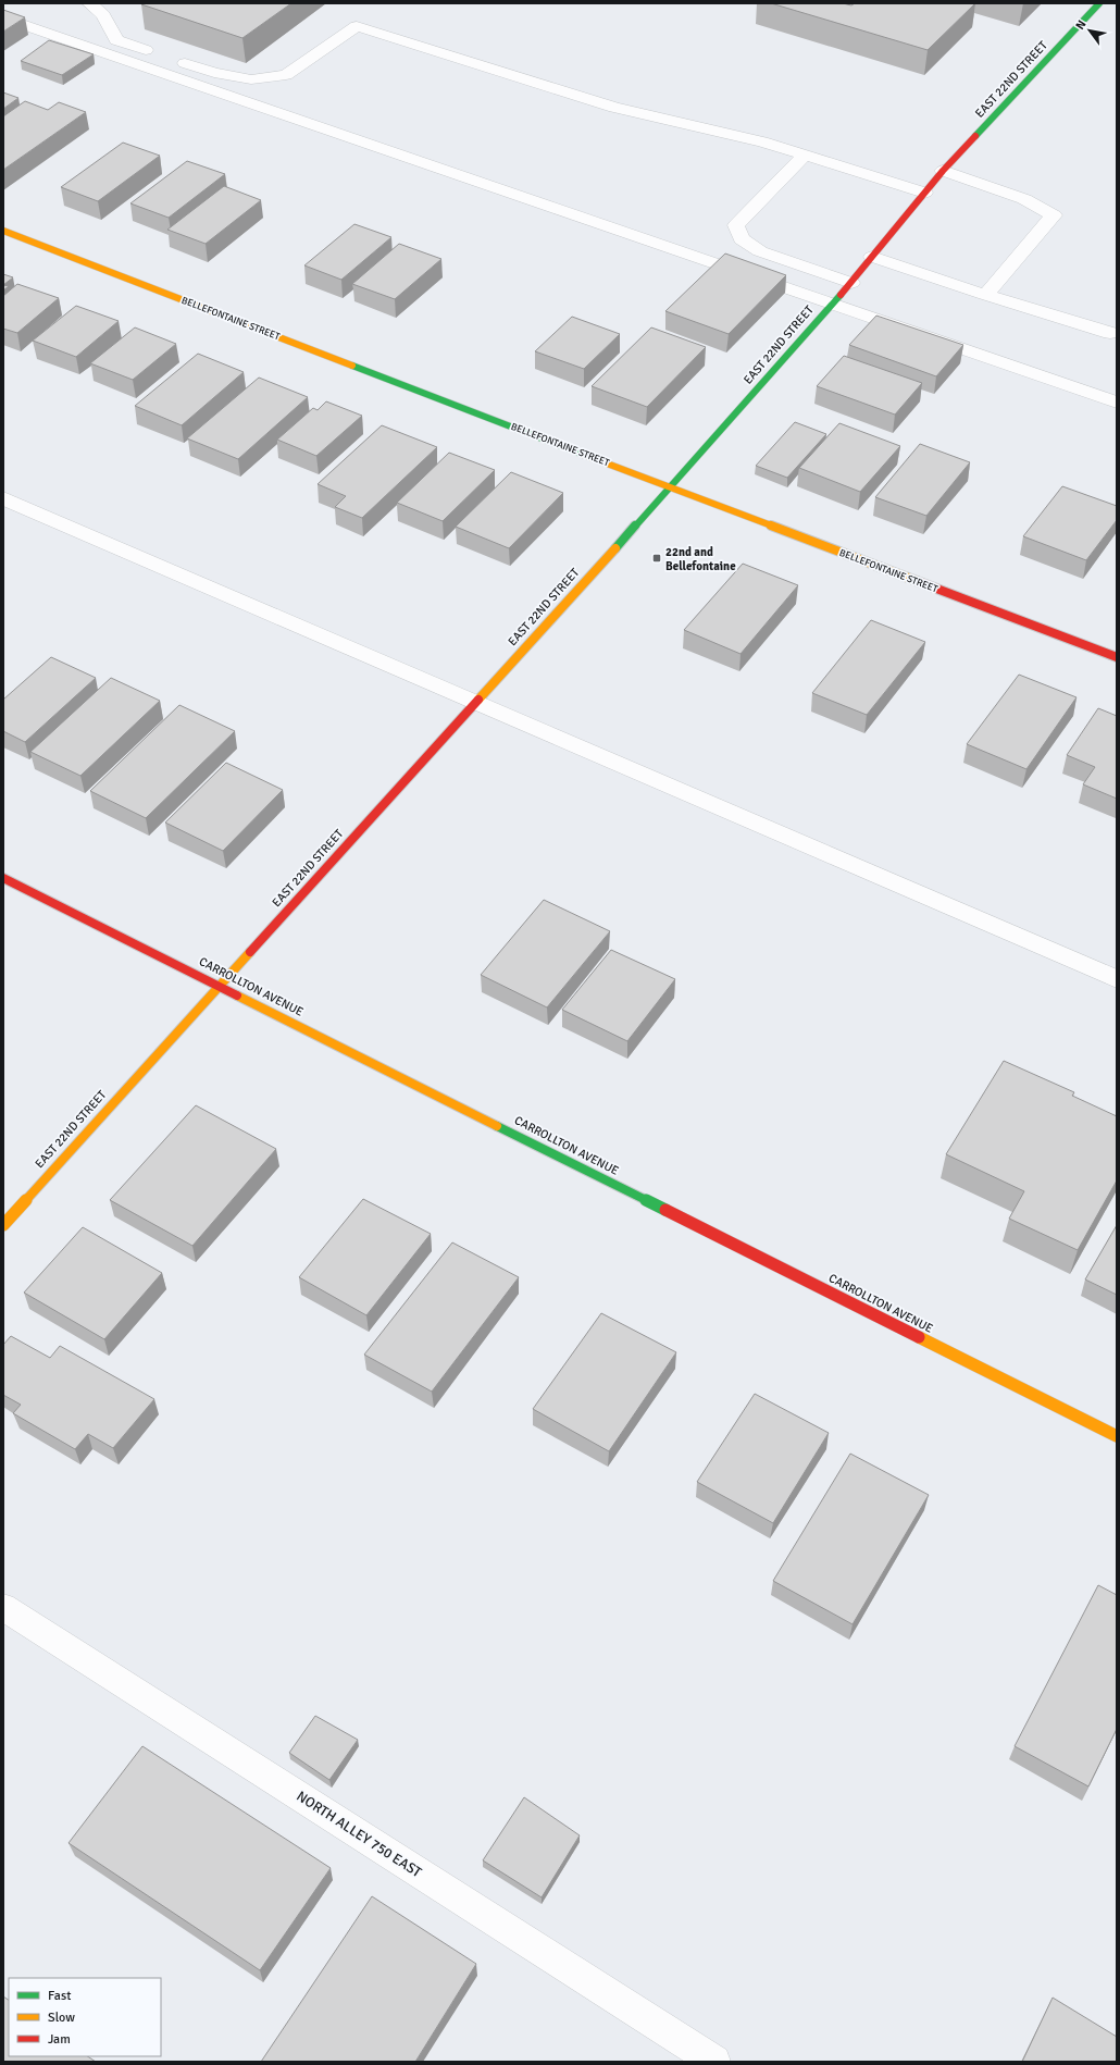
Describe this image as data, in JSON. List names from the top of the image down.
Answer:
{
  "streets": {
    "street": ["EAST 22ND STREET", "BELLEFONTAINE STREET", "CARROLLTON AVENUE"],
    "lane": ["NORTH ALLEY 750 EAST"]
  },
  "crossings": [
    ["EAST 22ND STREET", "BELLEFONTAINE STREET"],
    ["EAST 22ND STREET", "CARROLLTON AVENUE"]
  ],
  "places": {
    "transit": ["22nd and Bellefontaine"]
  },
  "legend": ["Fast", "Slow", "Jam"],
  "north": "top left"
}
